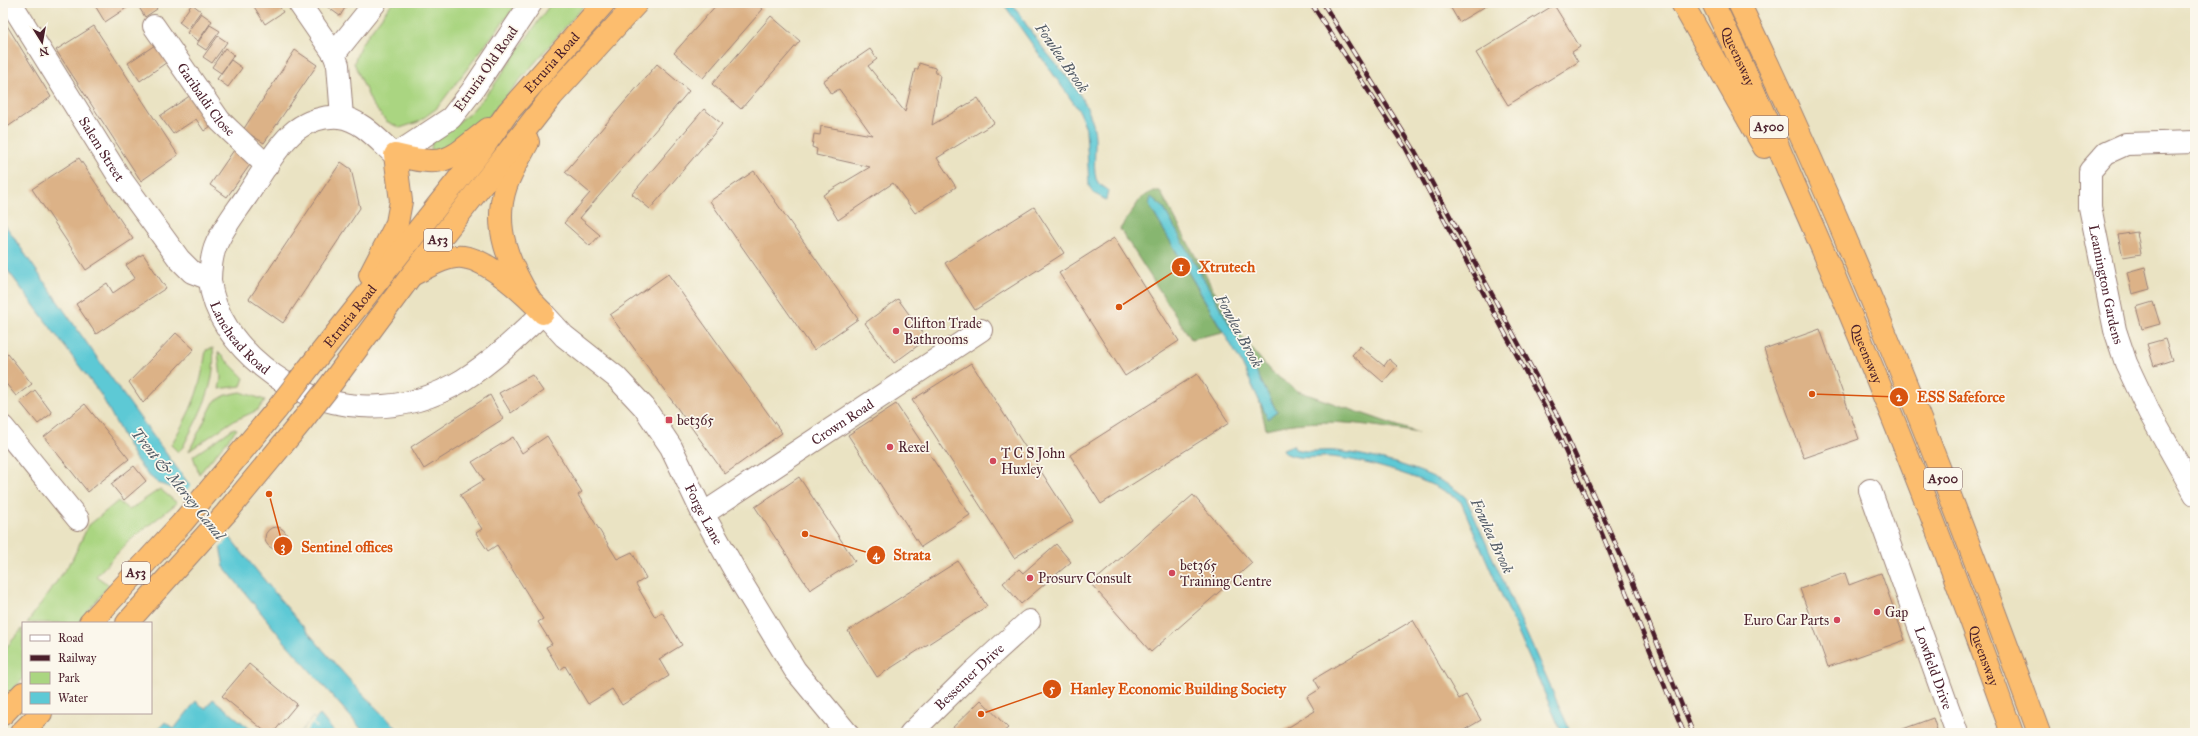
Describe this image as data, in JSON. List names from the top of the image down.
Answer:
{
  "streets": {
    "highway": [
      "Queensway",
      "Etruria Road",
      "A500",
      "A53"
    ],
    "street": [
      "Etruria Old Road",
      "Garibaldi Close",
      "Salem Street",
      "Leamington Gardens",
      "Lanehead Road",
      "Crown Road",
      "Forge Lane",
      "Lowfield Drive",
      "Bessemer Drive"
    ]
  },
  "crossings": [
    ["Garibaldi Close", "Lanehead Road"],
    ["Salem Street", "Lanehead Road"],
    ["Lanehead Road", "Forge Lane"],
    ["Crown Road", "Forge Lane"]
  ],
  "water": ["Fowlea Brook", "Trent & Mersey Canal"],
  "places": {
    "other": [
      "Xtrutech",
      "Clifton Trade Bathrooms",
      "ESS Safeforce",
      "Rexel",
      "T C S John Huxley",
      "Sentinel offices",
      "Strata",
      "bet365 Training Centre",
      "Prosurv Consult",
      "Gap",
      "Euro Car Parts",
      "Hanley Economic Building Society"
    ],
    "transit": ["bet365"]
  },
  "legend": [
    "Road",
    "Railway",
    "Park",
    "Water"
  ],
  "north": "bottom"
}
